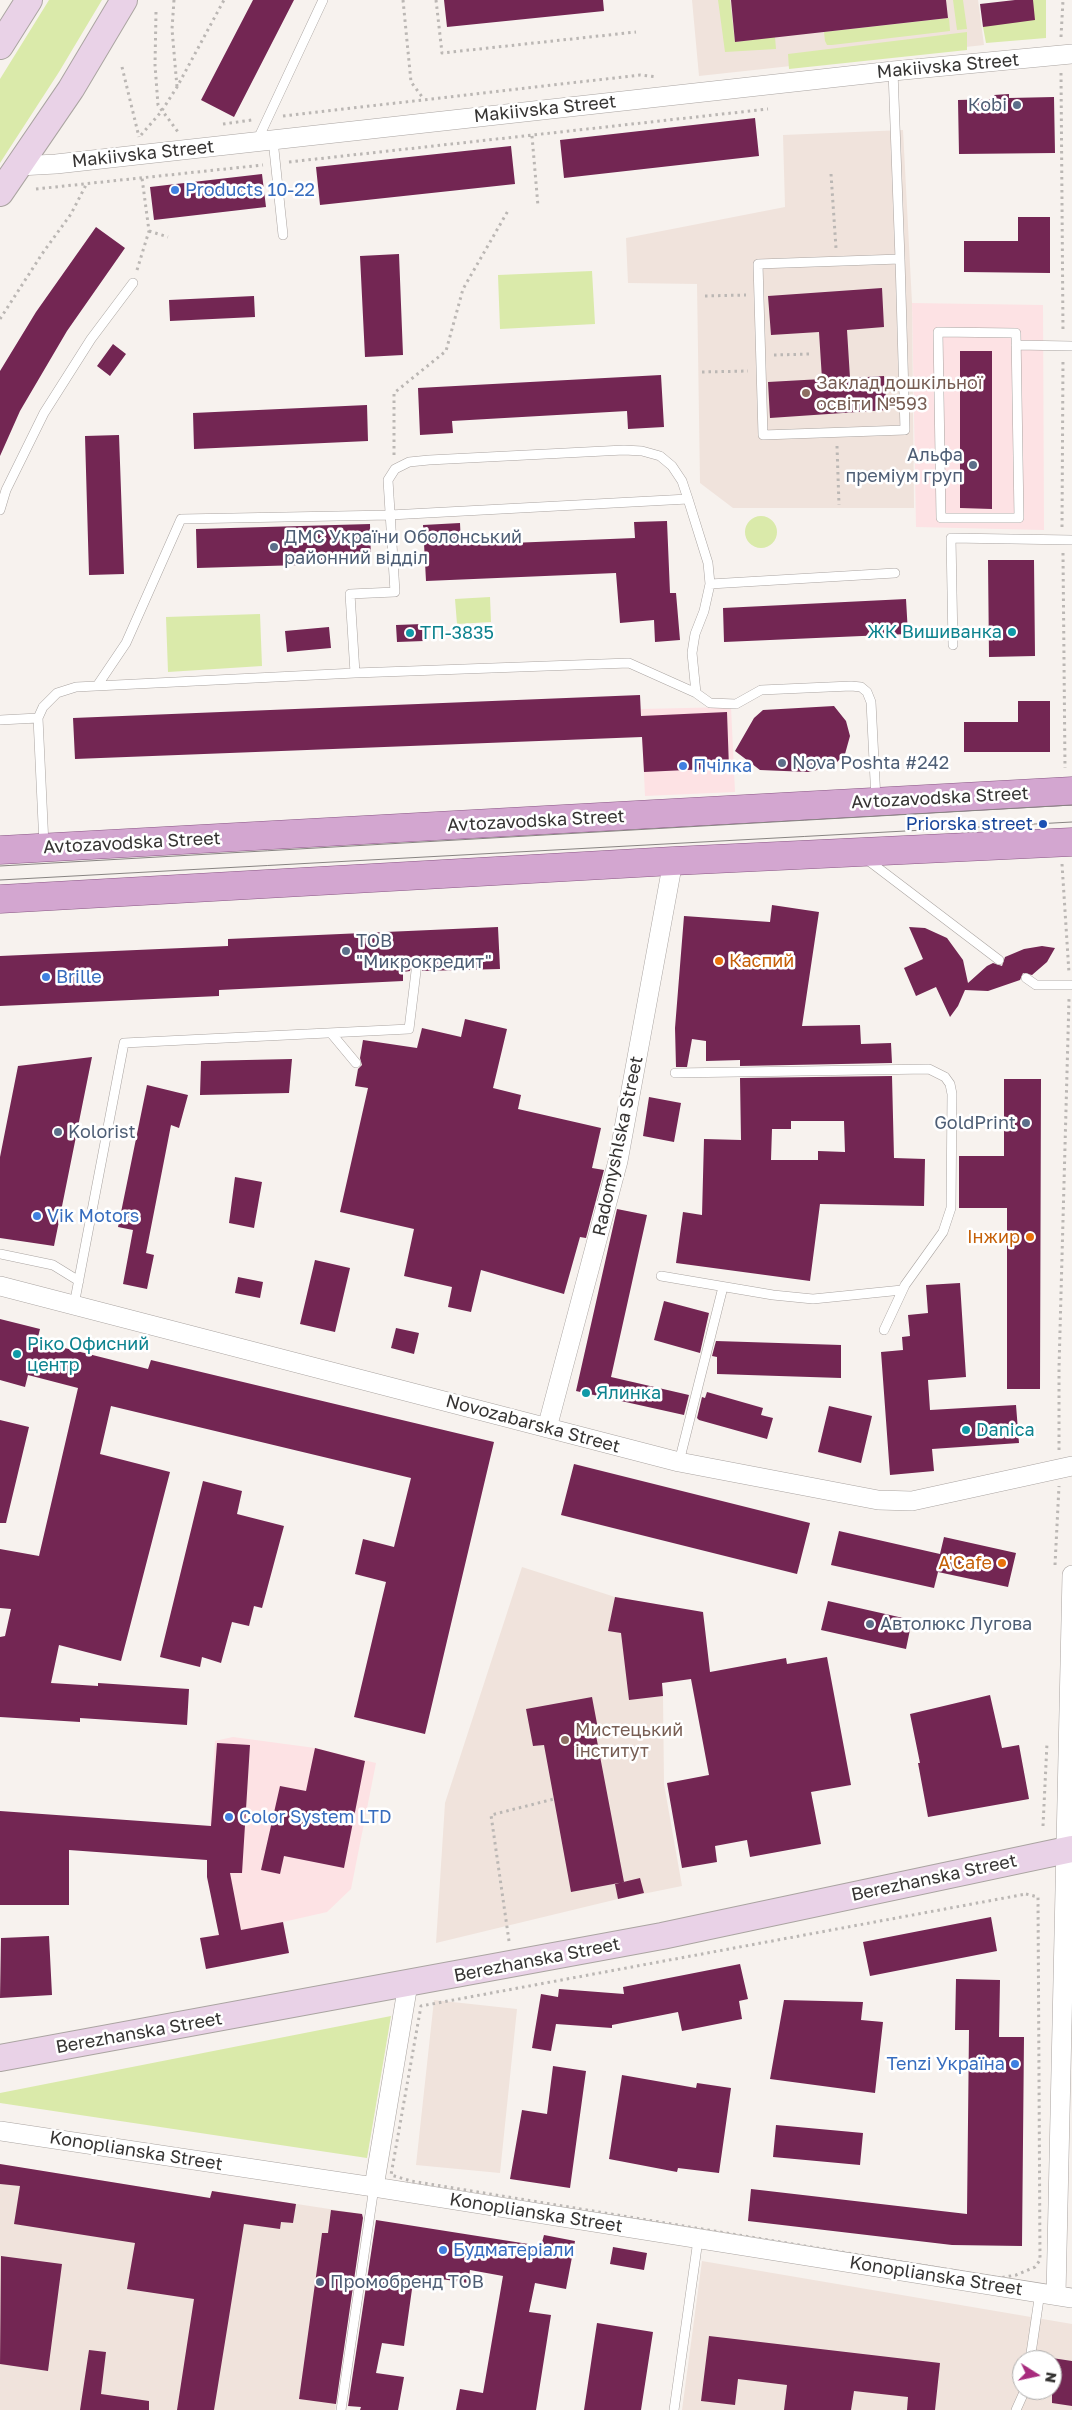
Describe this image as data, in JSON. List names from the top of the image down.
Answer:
{
  "streets": {
    "main road": ["Avtozavodska Street"],
    "street": [
      "Makiivska Street",
      "Radomyshlska Street",
      "Novozabarska Street",
      "Berezhanska Street",
      "Konoplianska Street"
    ]
  },
  "crossings": [
    ["Radomyshlska Street", "Novozabarska Street"]
  ],
  "places": [
    "Кobi",
    "Products 10-22",
    "Заклад дошкільної освіти №593",
    "Альфа преміум груп",
    "ДМС України Оболонський районний відділ",
    "ЖК Вишиванка",
    "ТП-3835",
    "Nova Poshta #242",
    "Пчілка",
    "Priorska street",
    "ТОВ \"Микрокредит\"",
    "Каспий",
    "Brille",
    "GoldPrint",
    "Kolorist",
    "Vik Motors",
    "Інжир",
    "Ріко Офисний центр",
    "Ялинка",
    "Danica",
    "A'Cafe",
    "Автолюкс Лугова",
    "Мистецький інститут",
    "Color System LTD",
    "Tenzi Україна",
    "Будматеріали",
    "Промобренд ТОВ"
  ],
  "north": "right"
}
